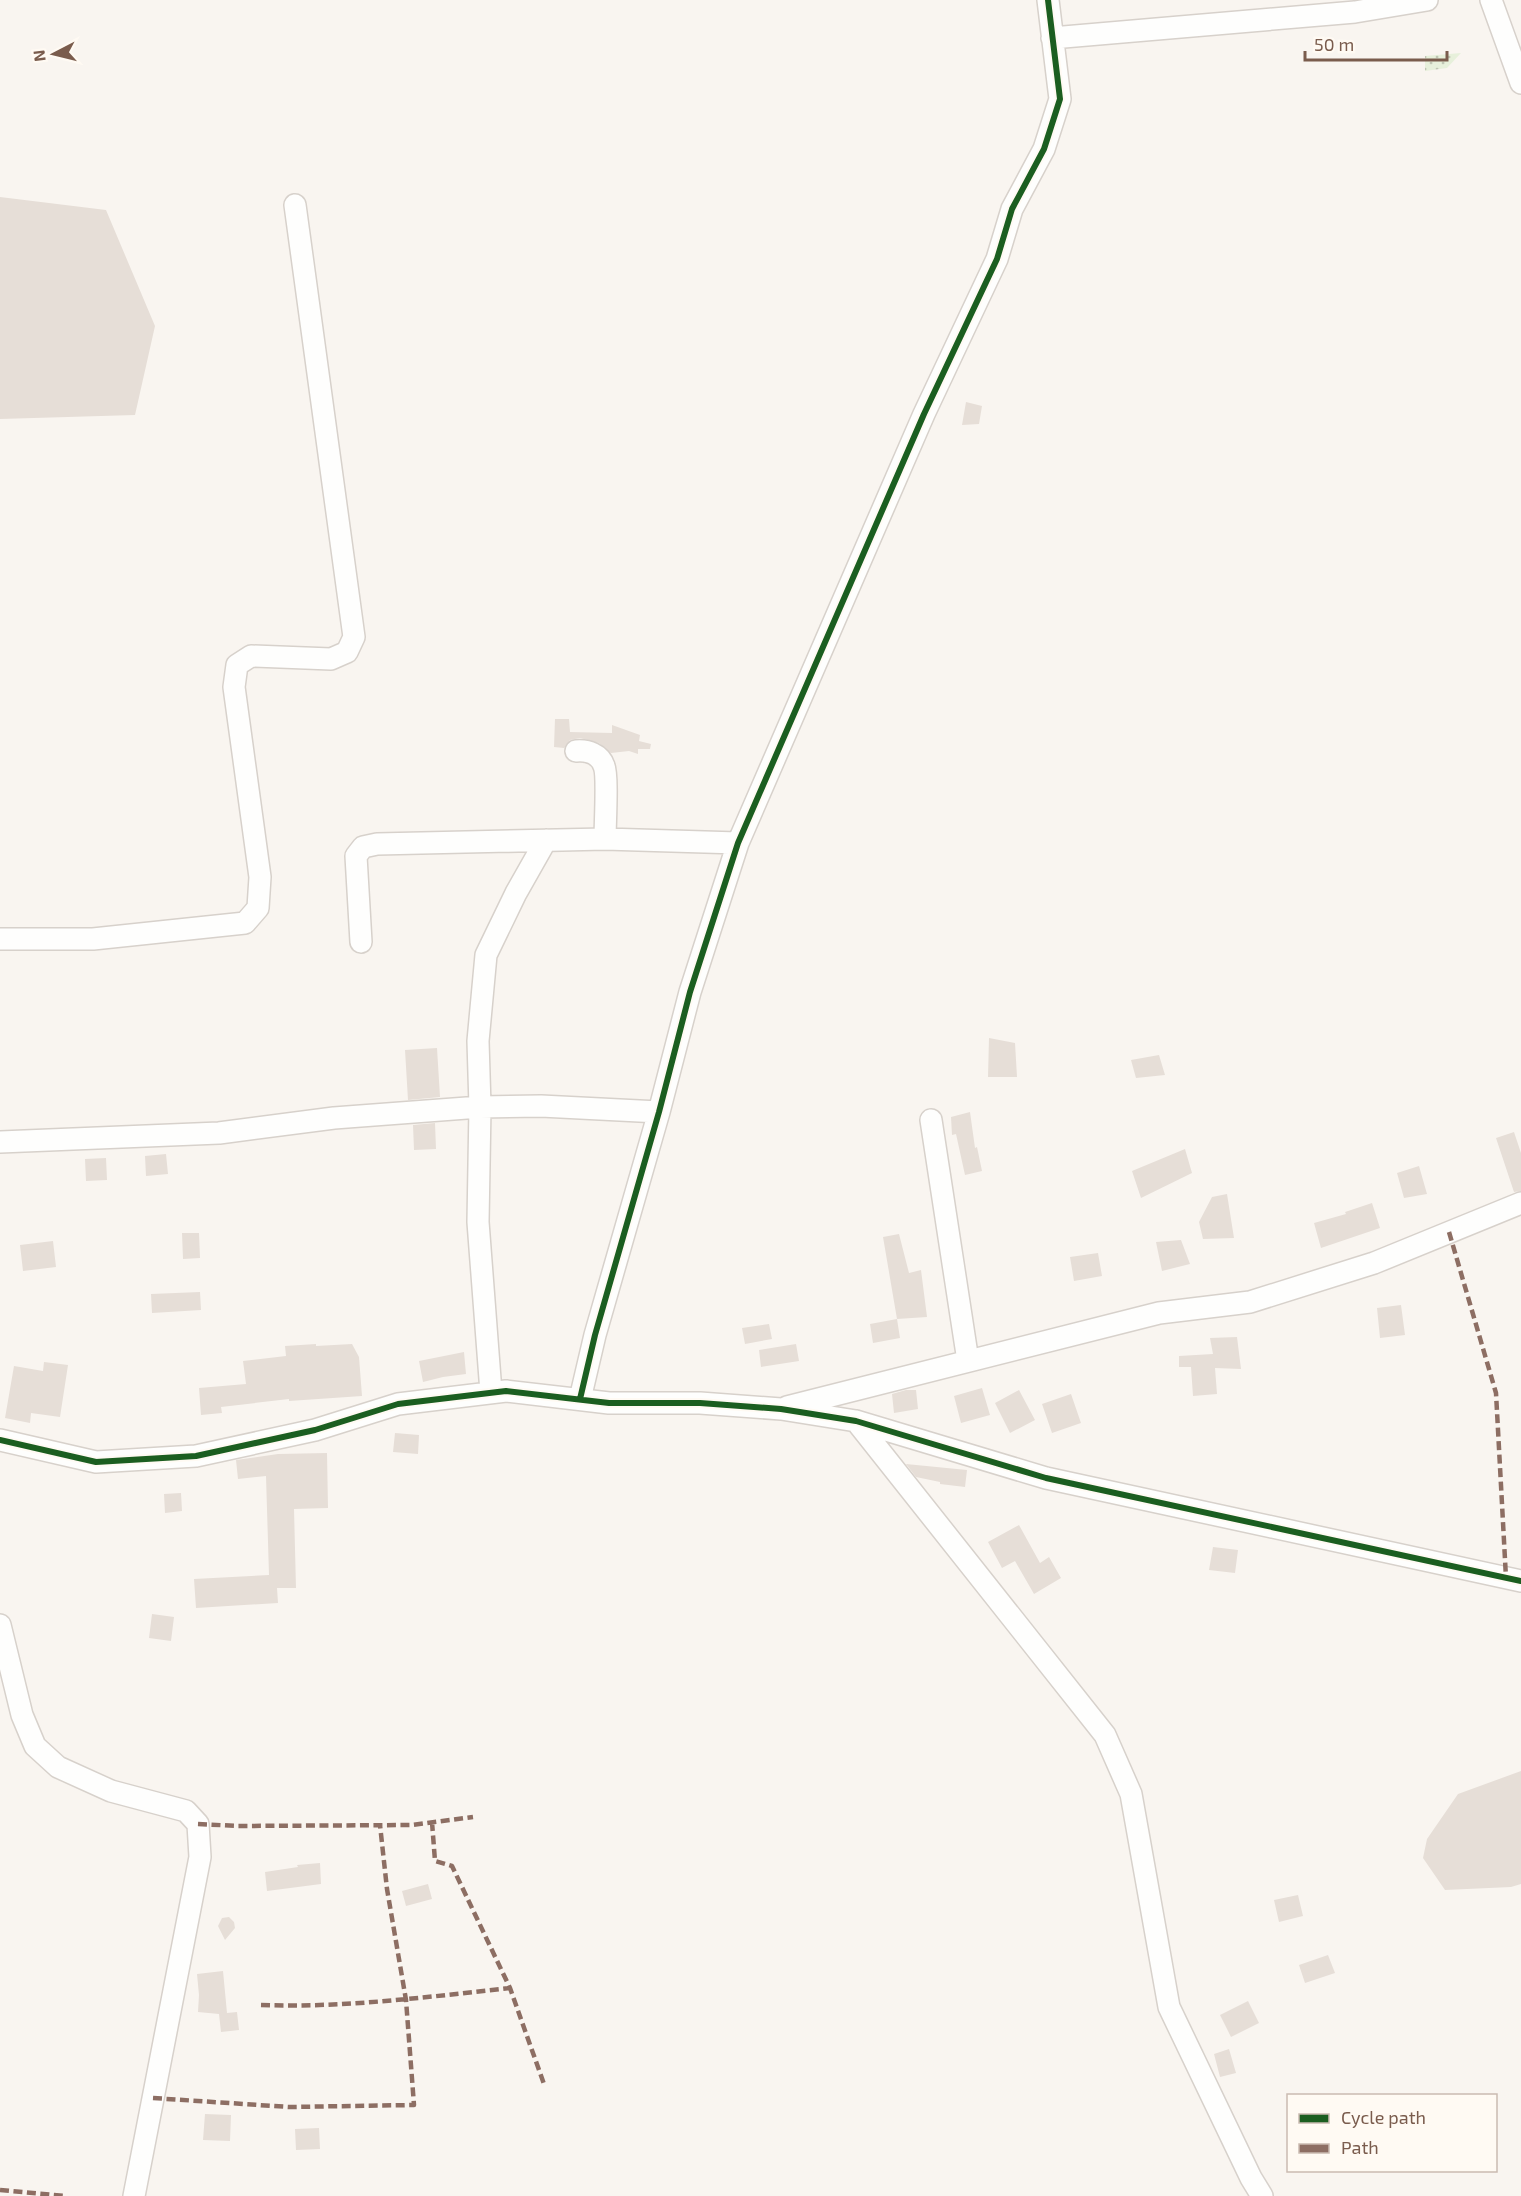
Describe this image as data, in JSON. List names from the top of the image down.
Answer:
{
  "legend": ["Cycle path", "Path"],
  "scale_bar": "50 m",
  "north": "left"
}
